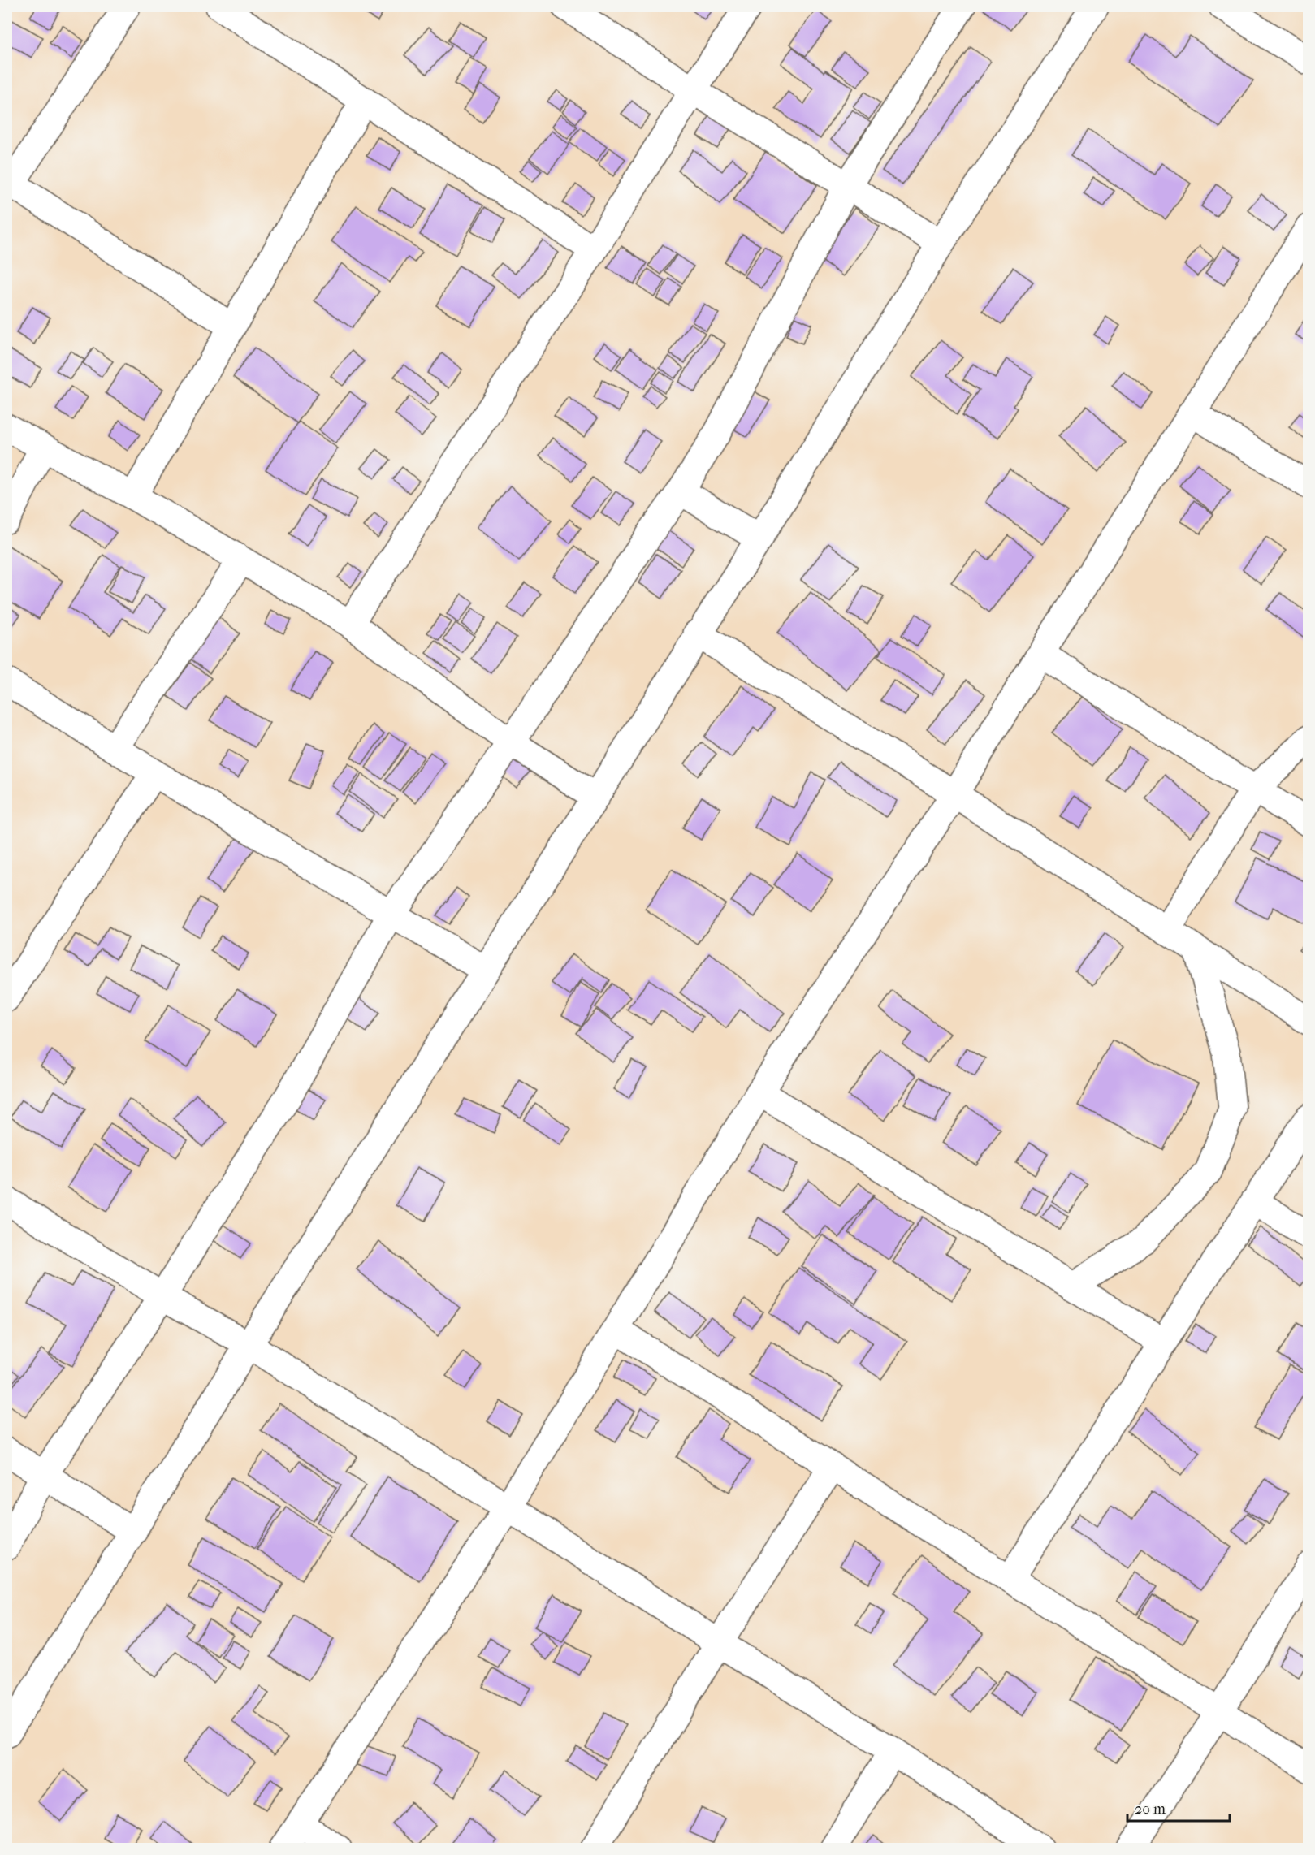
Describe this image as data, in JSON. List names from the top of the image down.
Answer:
{
  "scale_bar": "20 m"
}
